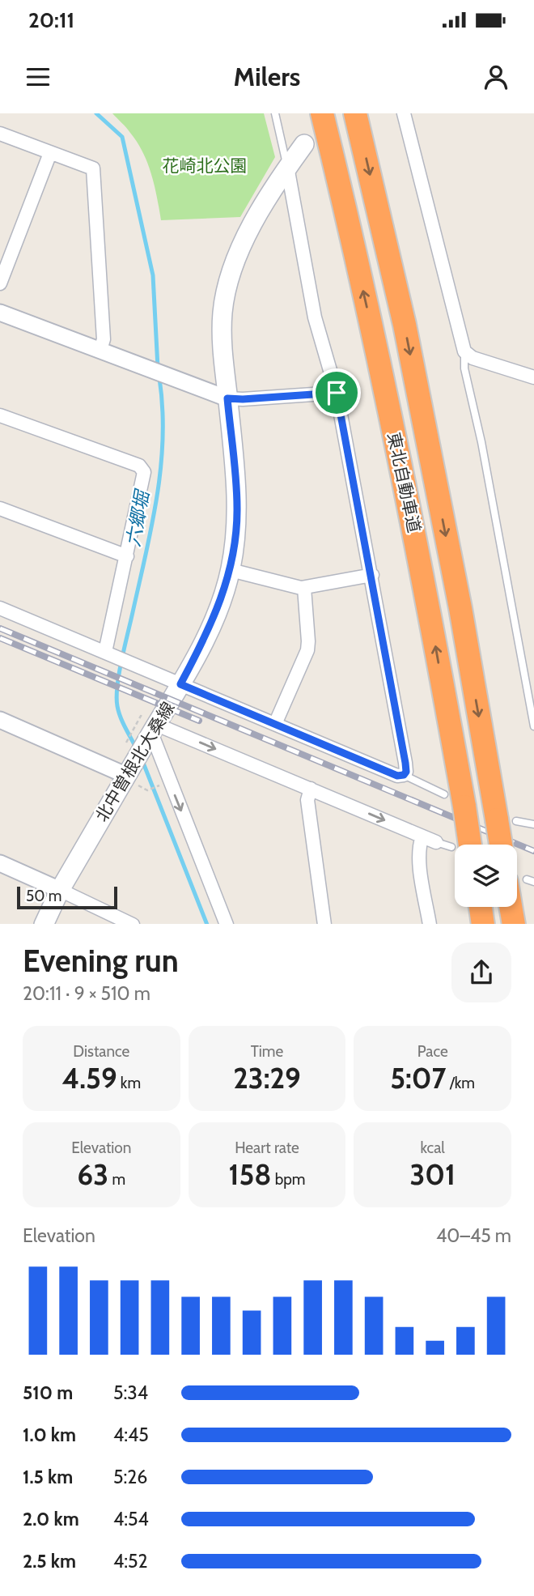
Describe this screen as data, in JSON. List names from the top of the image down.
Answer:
{
  "streets": {
    "highway": ["東北自動車道"],
    "main road": ["北中曽根北大桑線"]
  },
  "water": ["六郷堀"],
  "parks": ["花崎北公園"],
  "scale_bar": "50 m",
  "page": {
    "status": "20:11",
    "header": "Milers",
    "scale": "50 m",
    "heading": ["Evening run", "20:11 · 9 × 510 m"],
    "stats": [
      ["Distance", "4.59 km"],
      ["Time", "23:29"],
      ["Pace", "5:07 /km"],
      ["Elevation", "63 m"],
      ["Heart rate", "158 bpm"],
      ["kcal", "301"]
    ],
    "chart": ["Elevation", "40–45 m"],
    "list": [
      {
        "name": "510 m",
        "note": "5:34"
      },
      {
        "name": "1.0 km",
        "note": "4:45"
      },
      {
        "name": "1.5 km",
        "note": "5:26"
      },
      {
        "name": "2.0 km",
        "note": "4:54"
      },
      {
        "name": "2.5 km",
        "note": "4:52"
      }
    ]
  }
}
